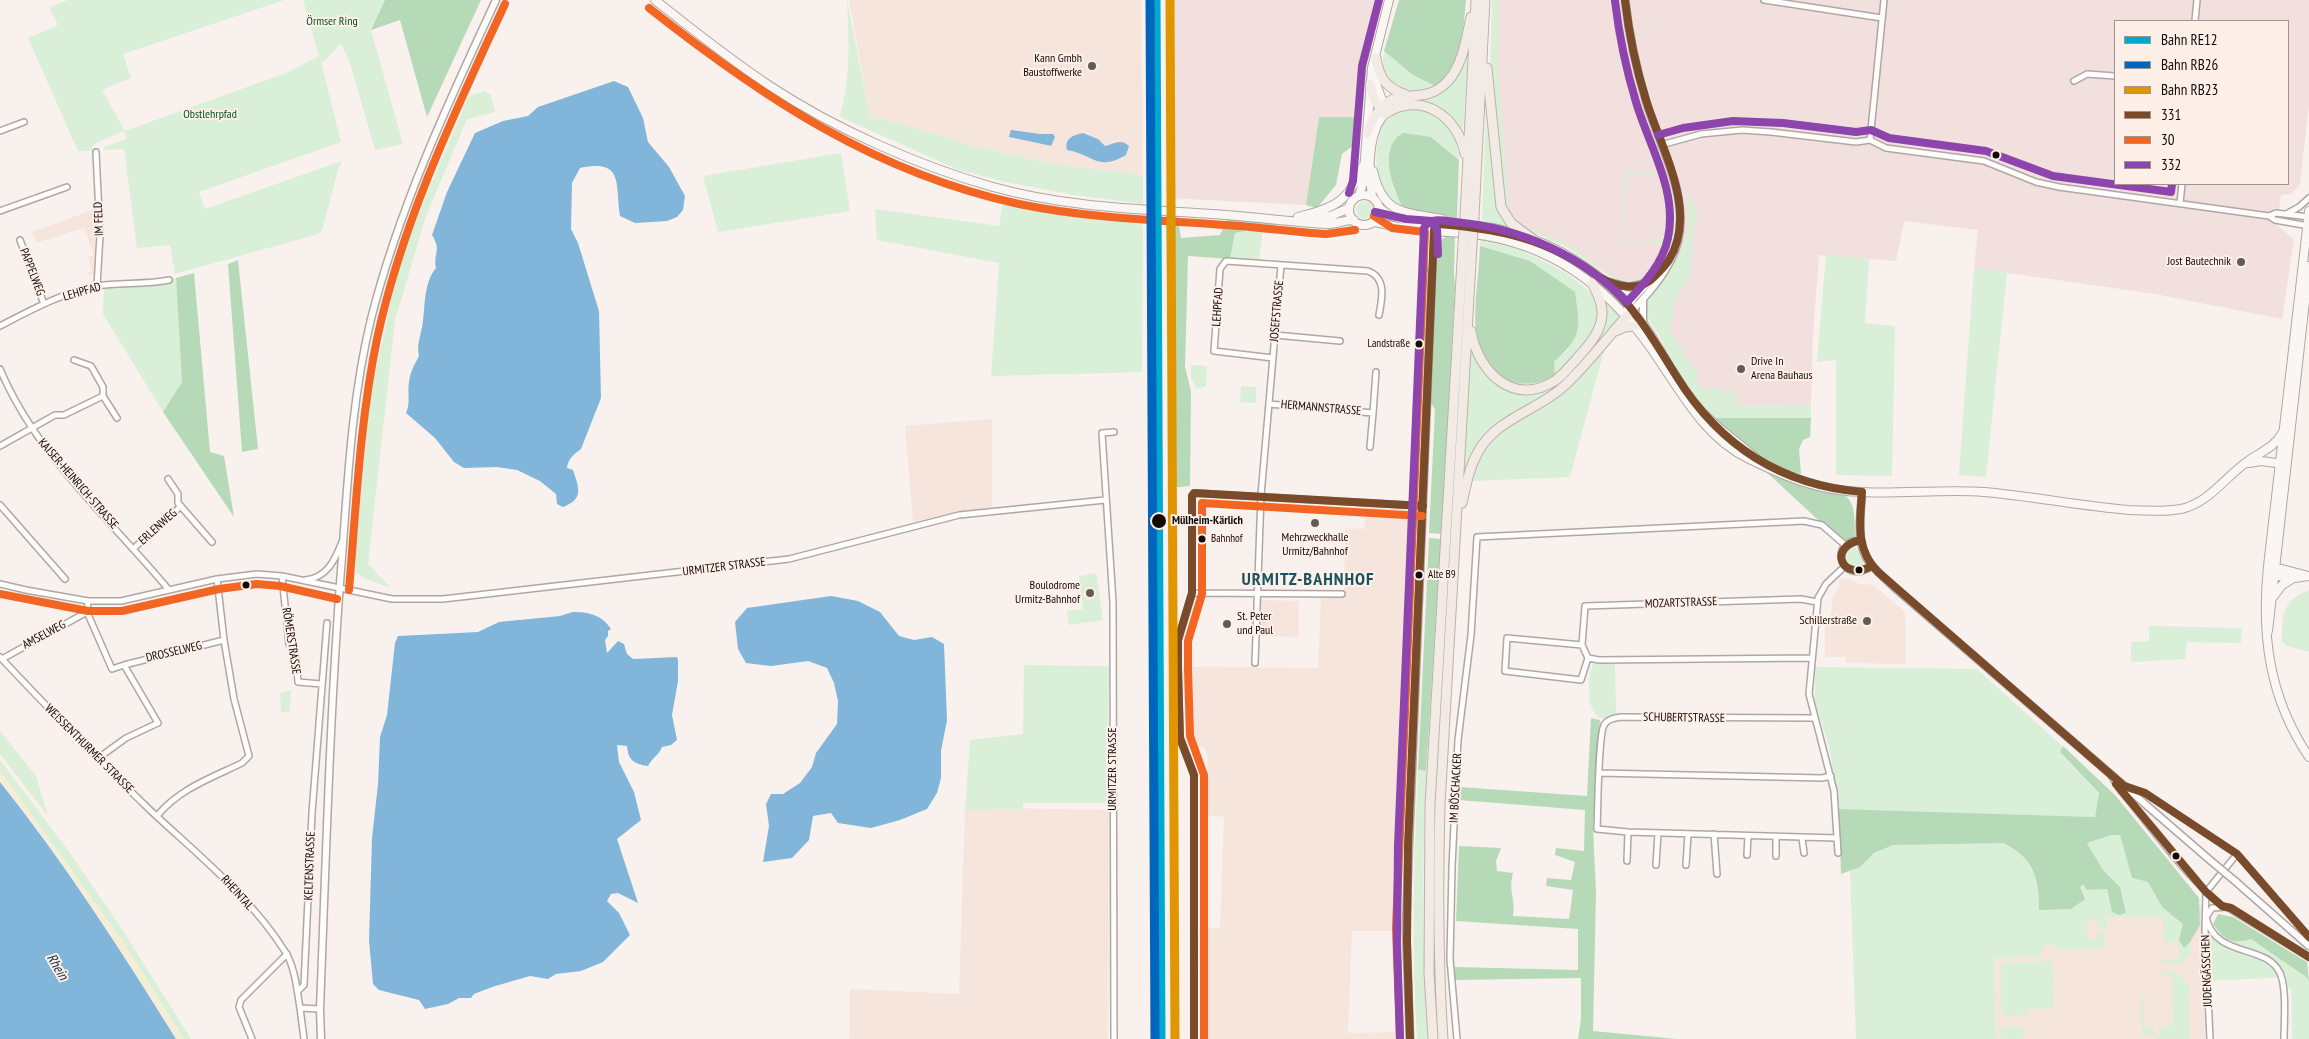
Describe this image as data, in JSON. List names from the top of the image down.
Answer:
{
  "streets": {
    "street": [
      "IM FELD",
      "PAPPELWEG",
      "LEHPFAD",
      "JOSEFSTRASSE",
      "HERMANNSTRASSE",
      "KAISER-HEINRICH-STRASSE",
      "ERLENWEG",
      "URMITZER STRASSE",
      "MOZARTSTRASSE",
      "AMSELWEG",
      "RÖMERSTRASSE",
      "DROSSELWEG",
      "SCHUBERTSTRASSE",
      "WEISSENTHURMER STRASSE",
      "IM BÖSCHACKER",
      "KELTENSTRASSE",
      "RHEINTAL",
      "JUDENGÄSSCHEN"
    ]
  },
  "crossings": [
    ["IM FELD", "LEHPFAD"],
    ["PAPPELWEG", "LEHPFAD"],
    ["LEHPFAD", "JOSEFSTRASSE"],
    ["JOSEFSTRASSE", "HERMANNSTRASSE"],
    ["KAISER-HEINRICH-STRASSE", "ERLENWEG"],
    ["KAISER-HEINRICH-STRASSE", "URMITZER STRASSE"],
    ["URMITZER STRASSE", "RÖMERSTRASSE"],
    ["AMSELWEG", "WEISSENTHURMER STRASSE"],
    ["RÖMERSTRASSE", "KELTENSTRASSE"],
    ["WEISSENTHURMER STRASSE", "RHEINTAL"],
    ["KELTENSTRASSE", "RHEINTAL"]
  ],
  "districts": ["URMITZ-BAHNHOF"],
  "water": ["Rhein"],
  "parks": ["Örmser Ring", "Obstlehrpfad"],
  "places": [
    "Kann Gmbh Baustoffwerke",
    "Jost Bautechnik",
    "Landstraße",
    "Drive In Arena Bauhaus",
    "Mülheim-Kärlich",
    "Mehrzweckhalle Urmitz/Bahnhof",
    "Bahnhof",
    "Alte B9",
    "Boulodrome Urmitz-Bahnhof",
    "Schillerstraße",
    "St. Peter und Paul"
  ],
  "lines": [
    "rail line RE12",
    "rail line RB26",
    "rail line RB23",
    "transit line 331",
    "transit line 332",
    "transit line 30"
  ],
  "legend": [
    "Bahn RE12",
    "Bahn RB26",
    "Bahn RB23",
    "331",
    "30",
    "332"
  ]
}
